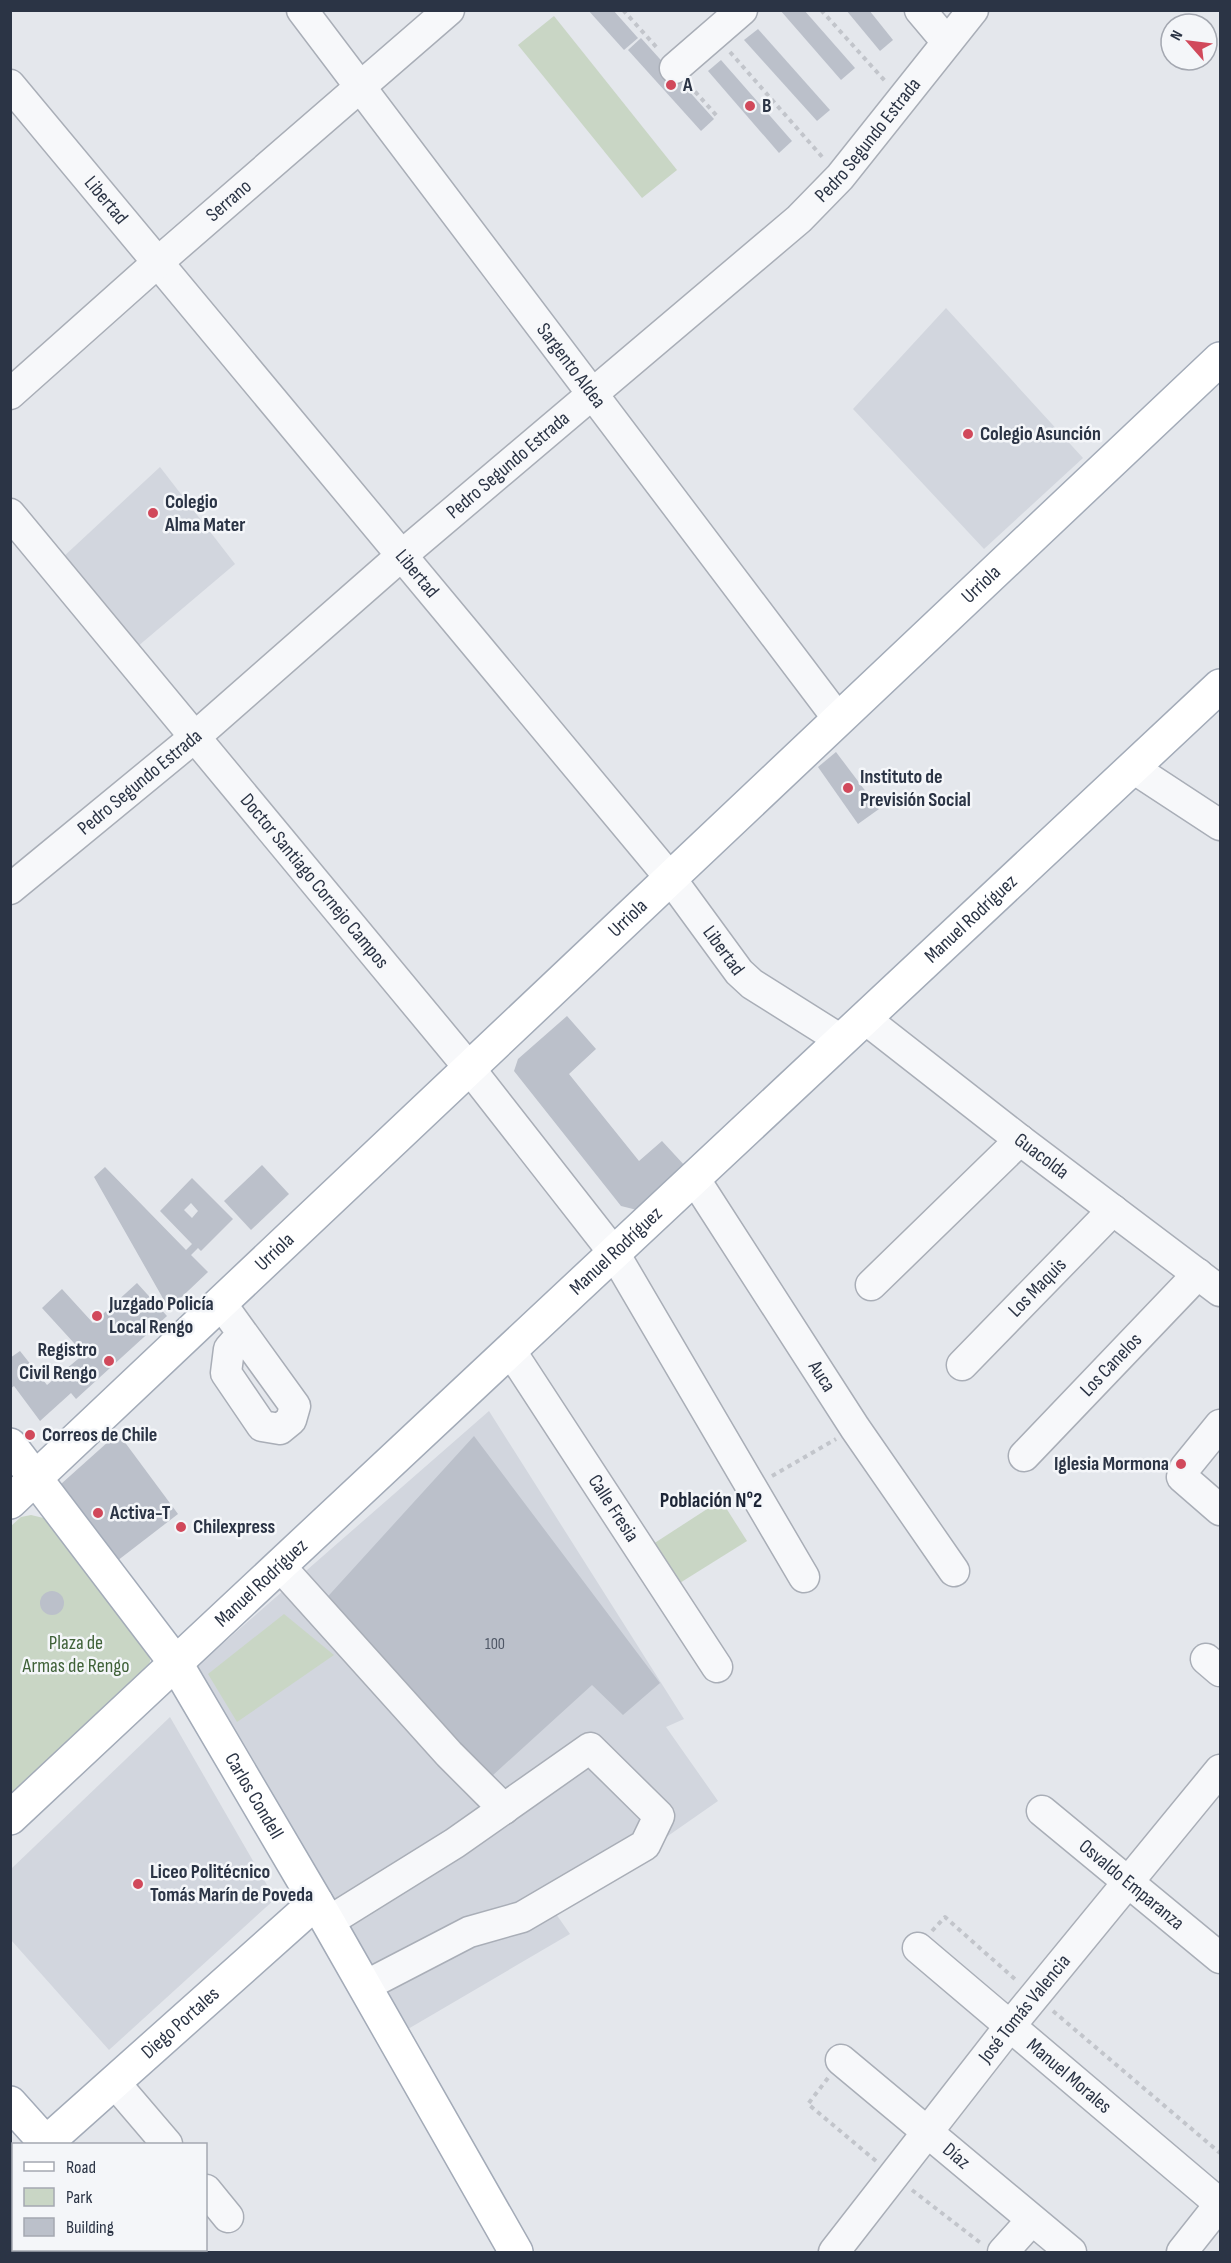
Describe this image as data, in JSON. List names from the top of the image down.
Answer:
{
  "streets": {
    "main road": [
      "Urriola",
      "Manuel Rodríguez",
      "Carlos Condell",
      "Diego Portales"
    ],
    "street": [
      "Pedro Segundo Estrada",
      "Libertad",
      "Serrano",
      "Sargento Aldea",
      "Doctor Santiago Cornejo Campos",
      "Guacolda",
      "Los Maquis",
      "Los Canelos",
      "Auca",
      "Calle Fresia",
      "Osvaldo Emparanza",
      "José Tomás Valencia",
      "Manuel Morales",
      "Díaz"
    ]
  },
  "crossings": [
    ["Pedro Segundo Estrada", "Libertad"],
    ["Pedro Segundo Estrada", "Sargento Aldea"],
    ["Pedro Segundo Estrada", "Doctor Santiago Cornejo Campos"],
    ["Libertad", "Serrano"],
    ["Libertad", "Urriola"],
    ["Libertad", "Manuel Rodríguez"],
    ["Serrano", "Sargento Aldea"],
    ["Sargento Aldea", "Urriola"],
    ["Urriola", "Doctor Santiago Cornejo Campos"],
    ["Urriola", "Carlos Condell"],
    ["Doctor Santiago Cornejo Campos", "Manuel Rodríguez"],
    ["Manuel Rodríguez", "Guacolda"],
    ["Manuel Rodríguez", "Auca"],
    ["Manuel Rodríguez", "Calle Fresia"],
    ["Manuel Rodríguez", "Carlos Condell"],
    ["Guacolda", "Los Maquis"],
    ["Guacolda", "Los Canelos"],
    ["Carlos Condell", "Diego Portales"],
    ["Osvaldo Emparanza", "José Tomás Valencia"],
    ["José Tomás Valencia", "Manuel Morales"],
    ["José Tomás Valencia", "Díaz"]
  ],
  "districts": ["Población N°2"],
  "parks": ["Plaza de Armas de Rengo"],
  "places": [
    "A",
    "B",
    "Colegio Asunción",
    "Colegio Alma Mater",
    "Instituto de Previsión Social",
    "Juzgado Policía Local Rengo",
    "Registro Civil Rengo",
    "Correos de Chile",
    "Iglesia Mormona",
    "Activa-T",
    "Chilexpress",
    "Liceo Politécnico Tomás Marín de Poveda"
  ],
  "house_numbers": ["100"],
  "legend": ["Road", "Park", "Building"],
  "north": "top left"
}
